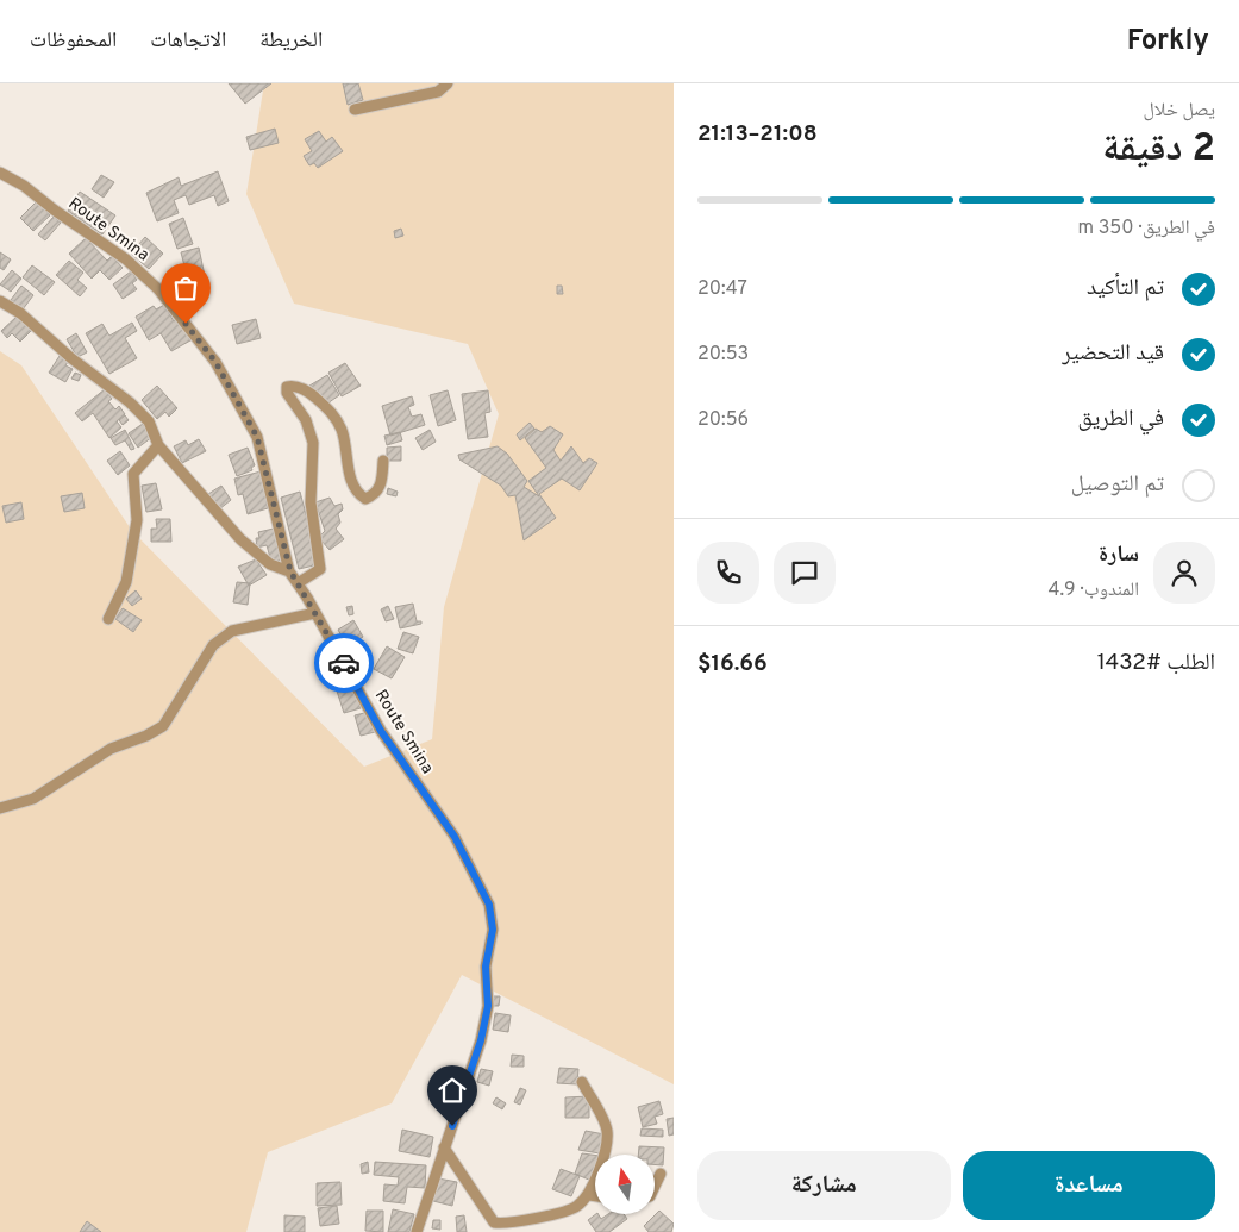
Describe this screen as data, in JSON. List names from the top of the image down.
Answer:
{
  "streets": {
    "street": ["Route Smina"]
  },
  "north": "top",
  "page": {
    "header": "Forkly",
    "nav": ["الخريطة", "الاتجاهات", "المحفوظات"],
    "heading": ["2 دقيقة", "يصل خلال", "21:08–21:13"],
    "panel": [
      "سارة",
      "المندوب · 4.9",
      "الطلب #1432",
      "$16.66"
    ],
    "bar": "في الطريق · 350 m",
    "list": [
      ["تم التأكيد", "20:47"],
      ["قيد التحضير", "20:53"],
      ["في الطريق", "20:56"],
      "تم التوصيل"
    ],
    "buttons": ["مساعدة", "مشاركة"]
  }
}
